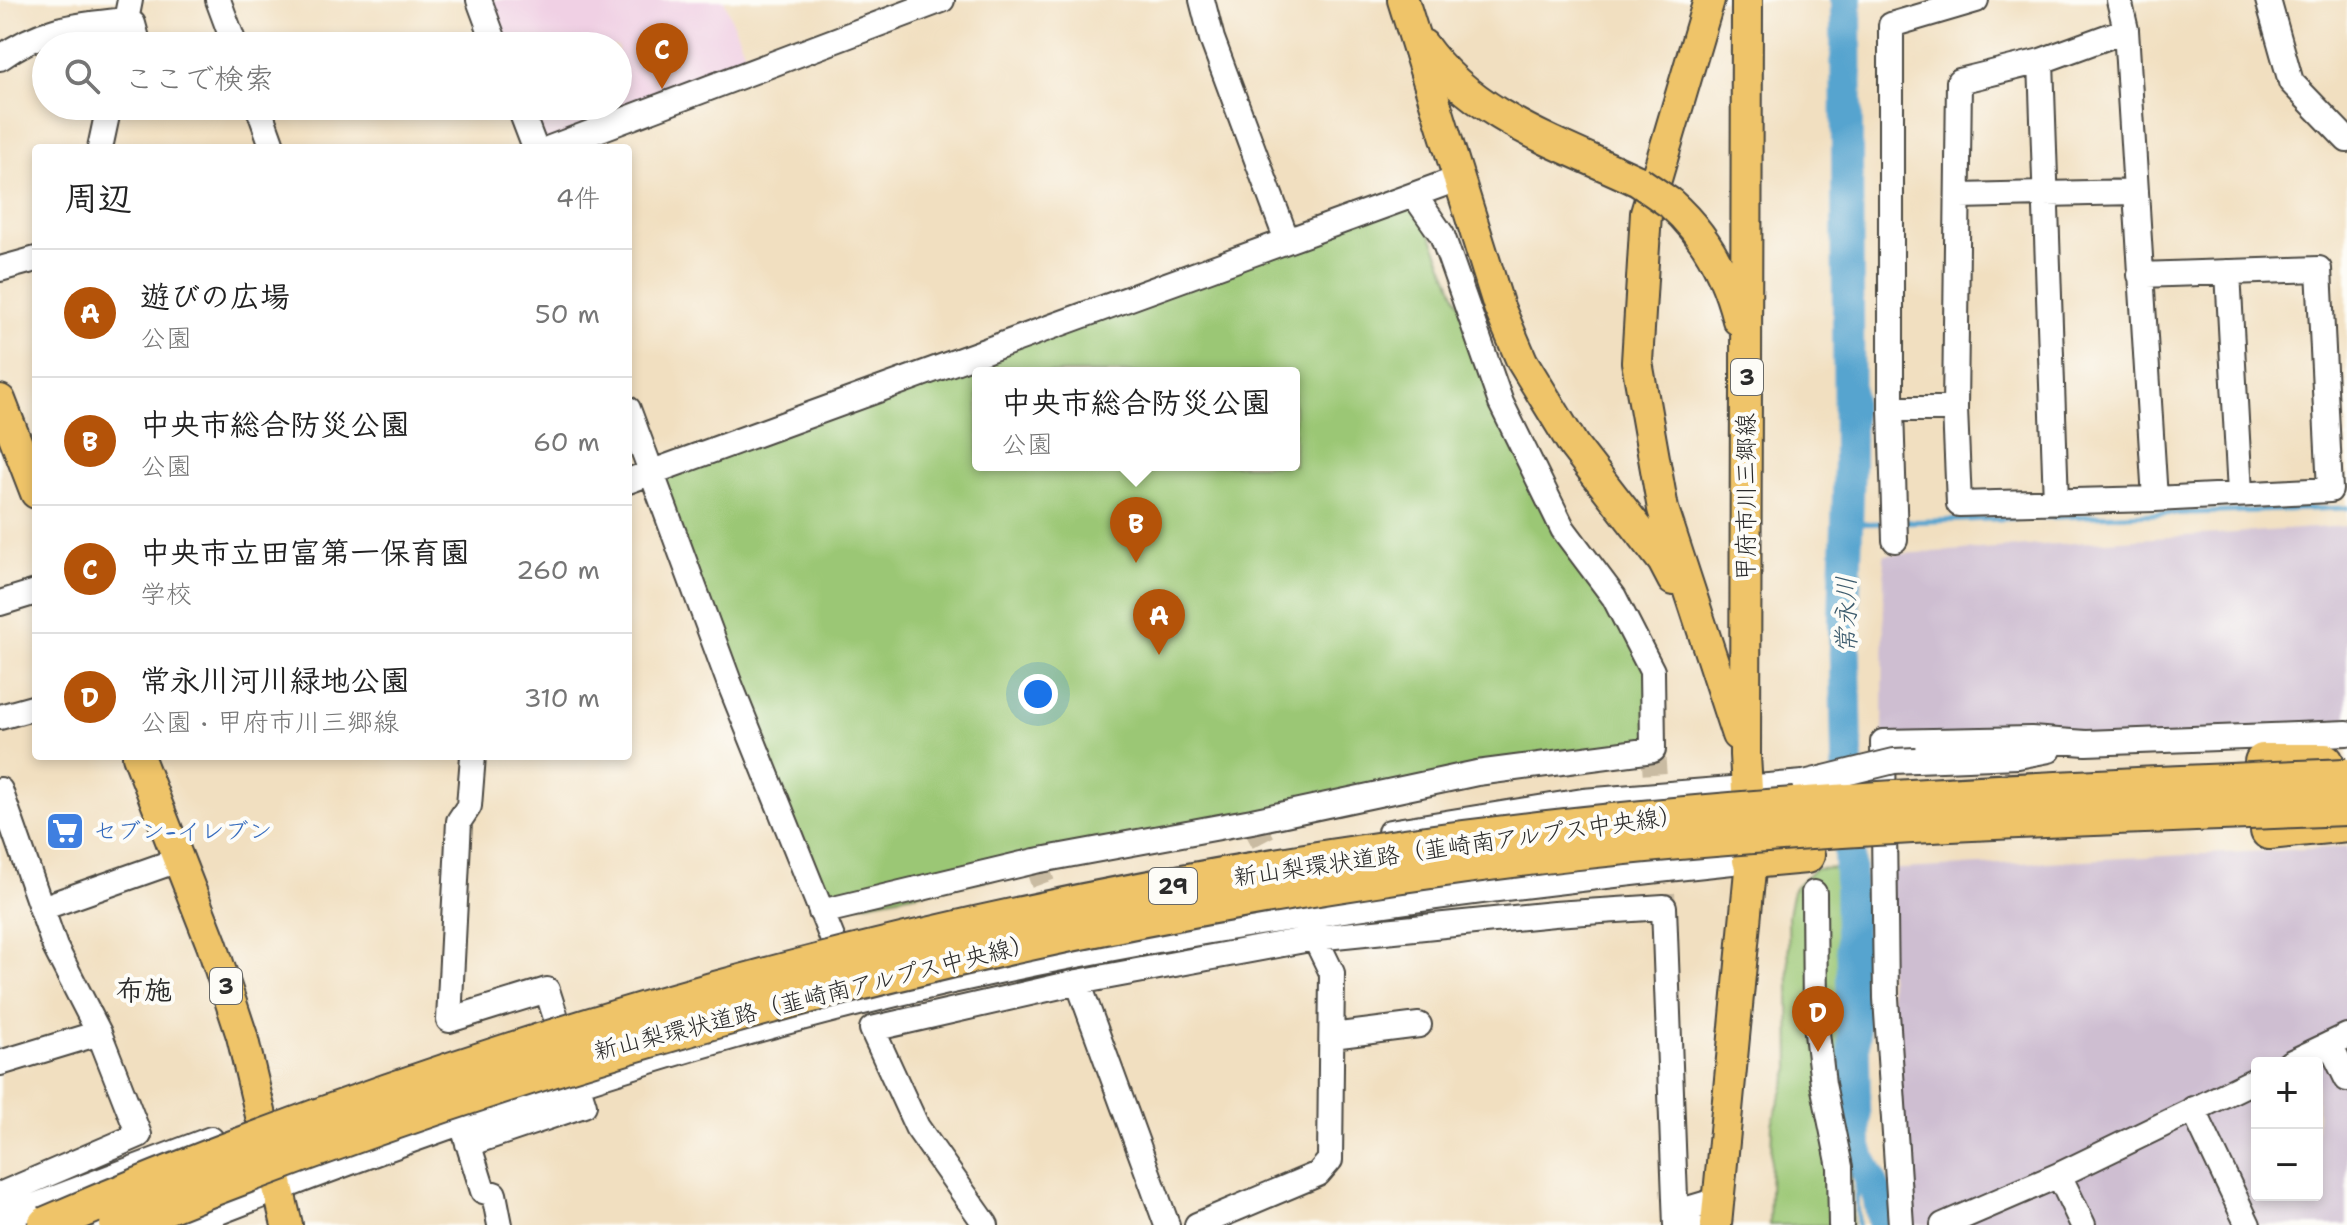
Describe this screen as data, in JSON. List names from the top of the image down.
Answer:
{
  "streets": {
    "highway": ["新山梨環状道路（韮崎南アルプス中央線）", "29"],
    "main road": ["3", "甲府市川三郷線"]
  },
  "districts": ["布施"],
  "water": ["常永川"],
  "places": {
    "supermarket": ["セブン-イレブン"]
  },
  "page": {
    "pins": [
      "C",
      "B",
      "A",
      "D"
    ],
    "search": "ここで検索",
    "heading": ["周辺", "4件"],
    "list": [
      {
        "mark": "A",
        "name": "遊びの広場",
        "note": "公園",
        "value": "50 m"
      },
      {
        "mark": "B",
        "name": "中央市総合防災公園",
        "note": "公園",
        "value": "60 m"
      },
      {
        "mark": "C",
        "name": "中央市立田富第一保育園",
        "note": "学校",
        "value": "260 m"
      },
      {
        "mark": "D",
        "name": "常永川河川緑地公園",
        "note": "公園 · 甲府市川三郷線",
        "value": "310 m"
      }
    ],
    "popup": ["中央市総合防災公園", "公園"],
    "map_buttons": ["+", "−"]
  }
}
